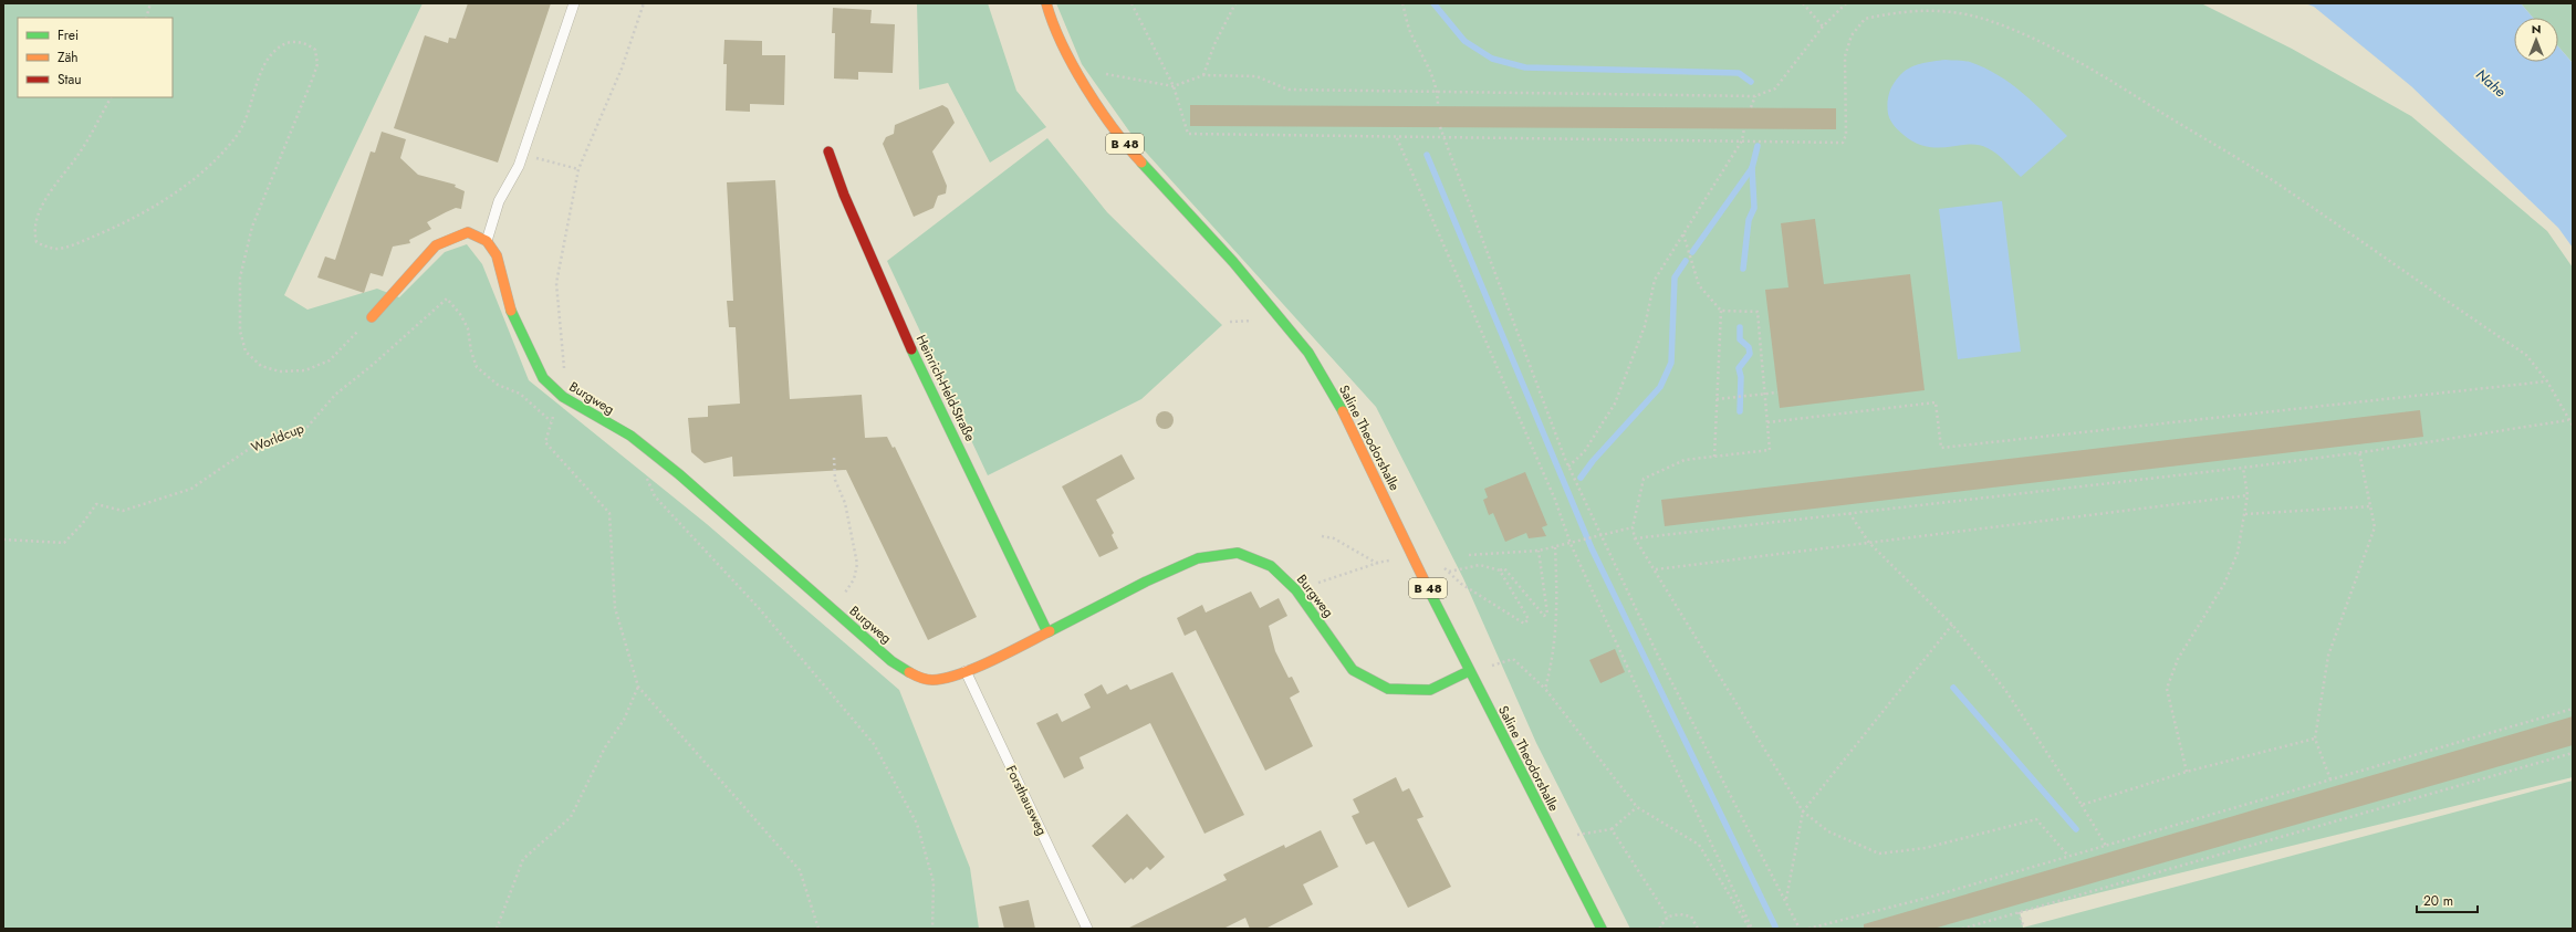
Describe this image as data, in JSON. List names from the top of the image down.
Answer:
{
  "streets": {
    "street": [
      "B 48",
      "Heinrich-Held-Straße",
      "Burgweg",
      "Saline Theodorshalle"
    ],
    "lane": ["Forsthausweg"],
    "path": ["Worldcup"]
  },
  "crossings": [
    ["Heinrich-Held-Straße", "Burgweg"],
    ["Burgweg", "Saline Theodorshalle"],
    ["Burgweg", "Forsthausweg"]
  ],
  "water": ["Nahe"],
  "legend": ["Frei", "Zäh", "Stau"],
  "scale_bar": "20 m",
  "north": "top"
}
